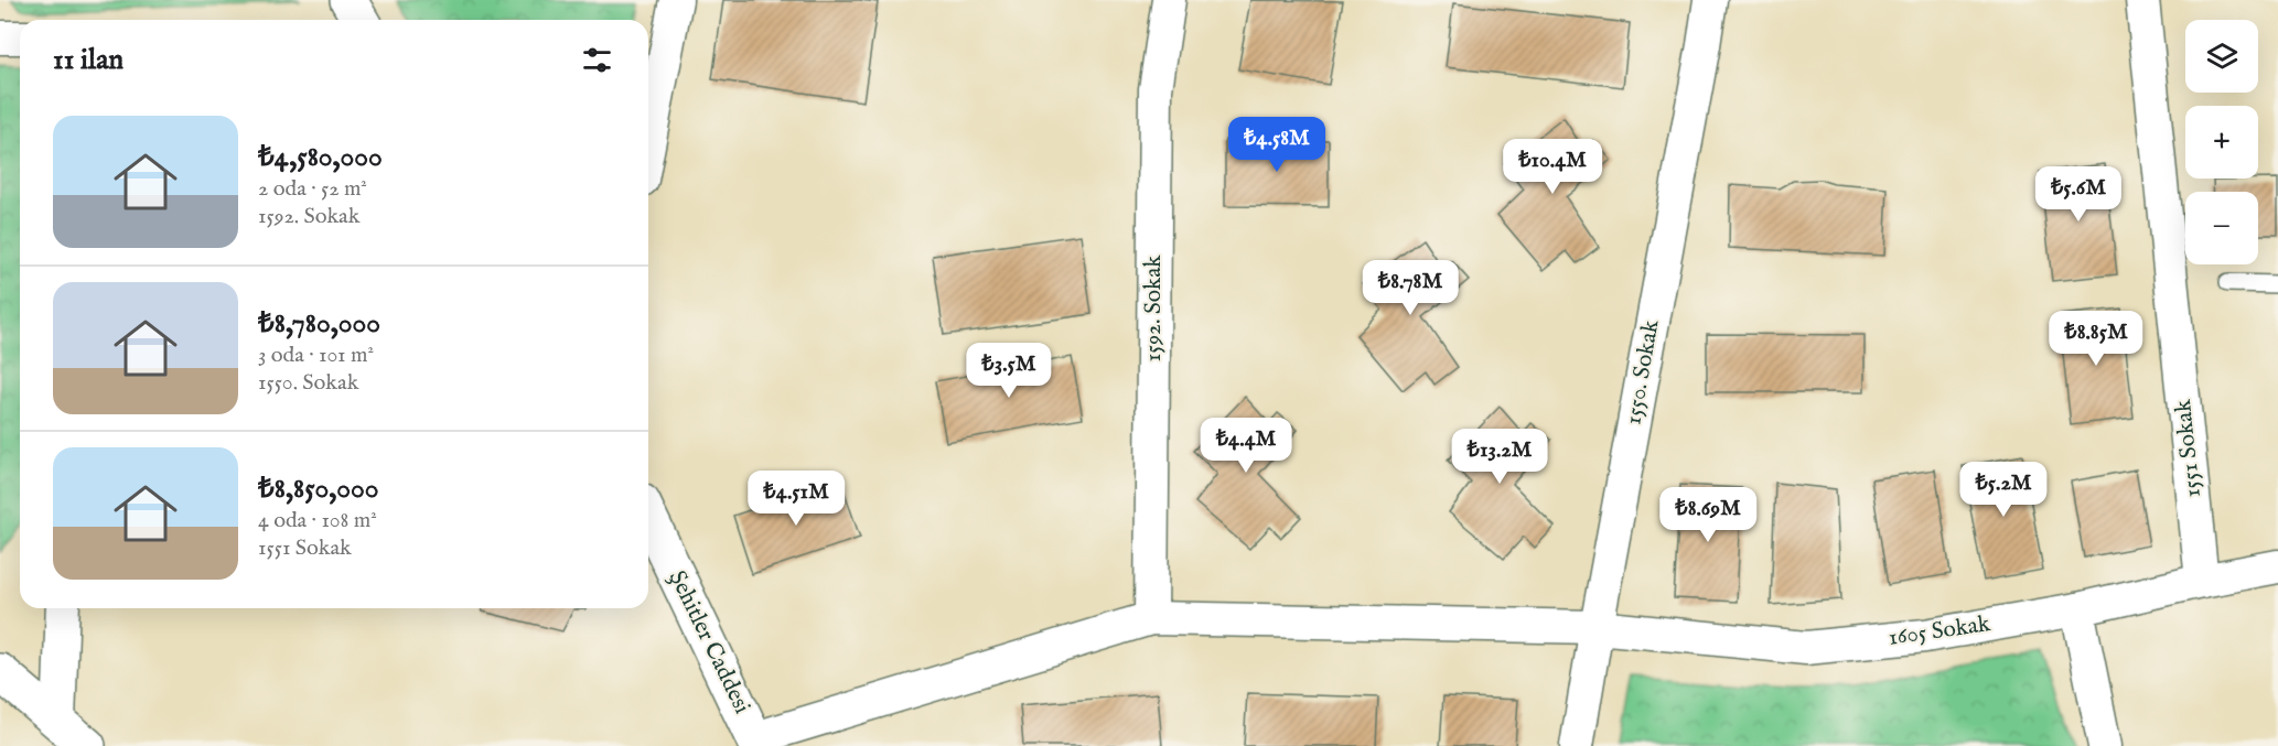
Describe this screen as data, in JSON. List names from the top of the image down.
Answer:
{
  "streets": {
    "street": [
      "1592. Sokak",
      "1550. Sokak",
      "1551 Sokak",
      "1605 Sokak",
      "Şehitler Caddesi"
    ]
  },
  "crossings": [
    ["1592. Sokak", "1605 Sokak"],
    ["1550. Sokak", "1605 Sokak"],
    ["1551 Sokak", "1605 Sokak"],
    ["1605 Sokak", "Şehitler Caddesi"]
  ],
  "page": {
    "map_buttons": ["+", "−"],
    "heading": "11 ilan",
    "list": [
      {
        "name": "₺4,580,000",
        "note": "2 oda · 52 m² · 1592. Sokak"
      },
      {
        "name": "₺8,780,000",
        "note": "3 oda · 101 m² · 1550. Sokak"
      },
      {
        "name": "₺8,850,000",
        "note": "4 oda · 108 m² · 1551 Sokak"
      }
    ],
    "price": [
      "₺4.58M",
      "₺10.4M",
      "₺5.6M",
      "₺8.78M",
      "₺8.85M",
      "₺3.5M",
      "₺4.4M",
      "₺13.2M",
      "₺5.2M",
      "₺4.51M",
      "₺8.69M"
    ]
  }
}
